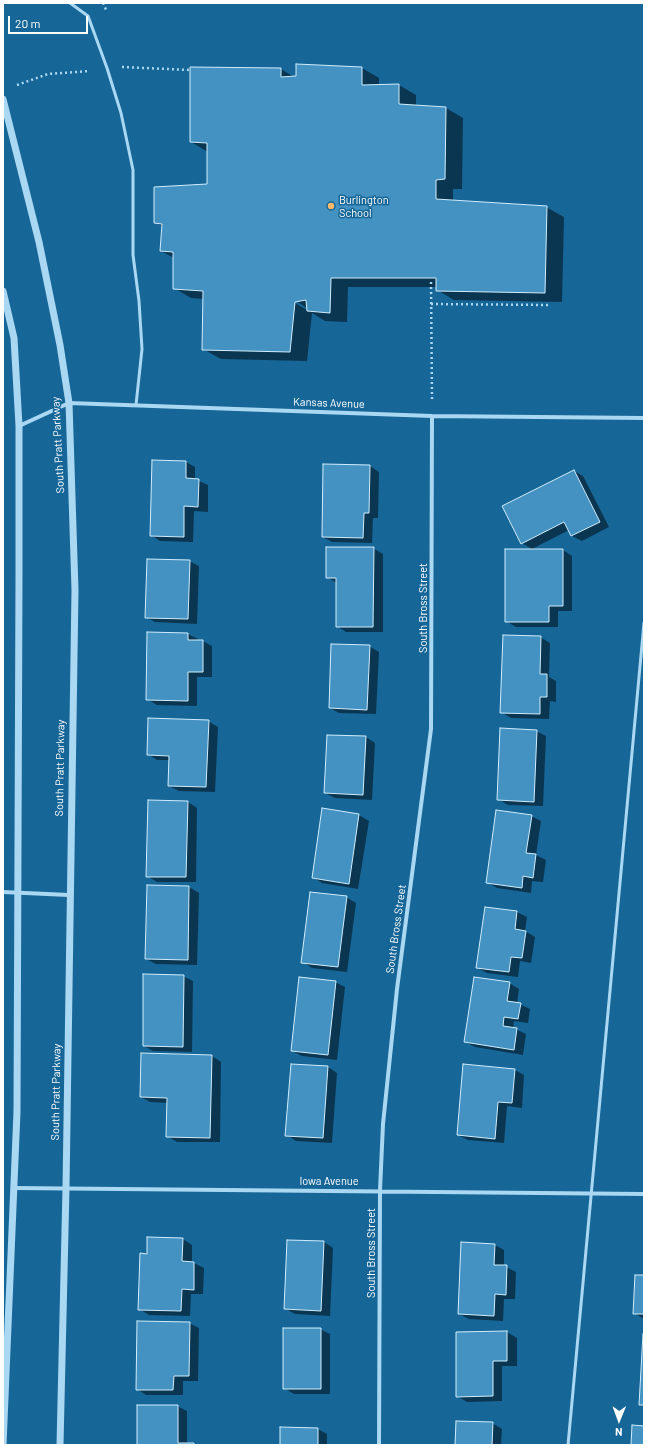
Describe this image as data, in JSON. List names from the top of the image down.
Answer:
{
  "streets": {
    "street": [
      "Kansas Avenue",
      "South Pratt Parkway",
      "South Bross Street",
      "Iowa Avenue"
    ]
  },
  "crossings": [
    ["Kansas Avenue", "South Pratt Parkway"],
    ["Kansas Avenue", "South Bross Street"],
    ["South Pratt Parkway", "Iowa Avenue"],
    ["South Bross Street", "Iowa Avenue"]
  ],
  "places": ["Burlington School"],
  "scale_bar": "20 m",
  "north": "bottom"
}
